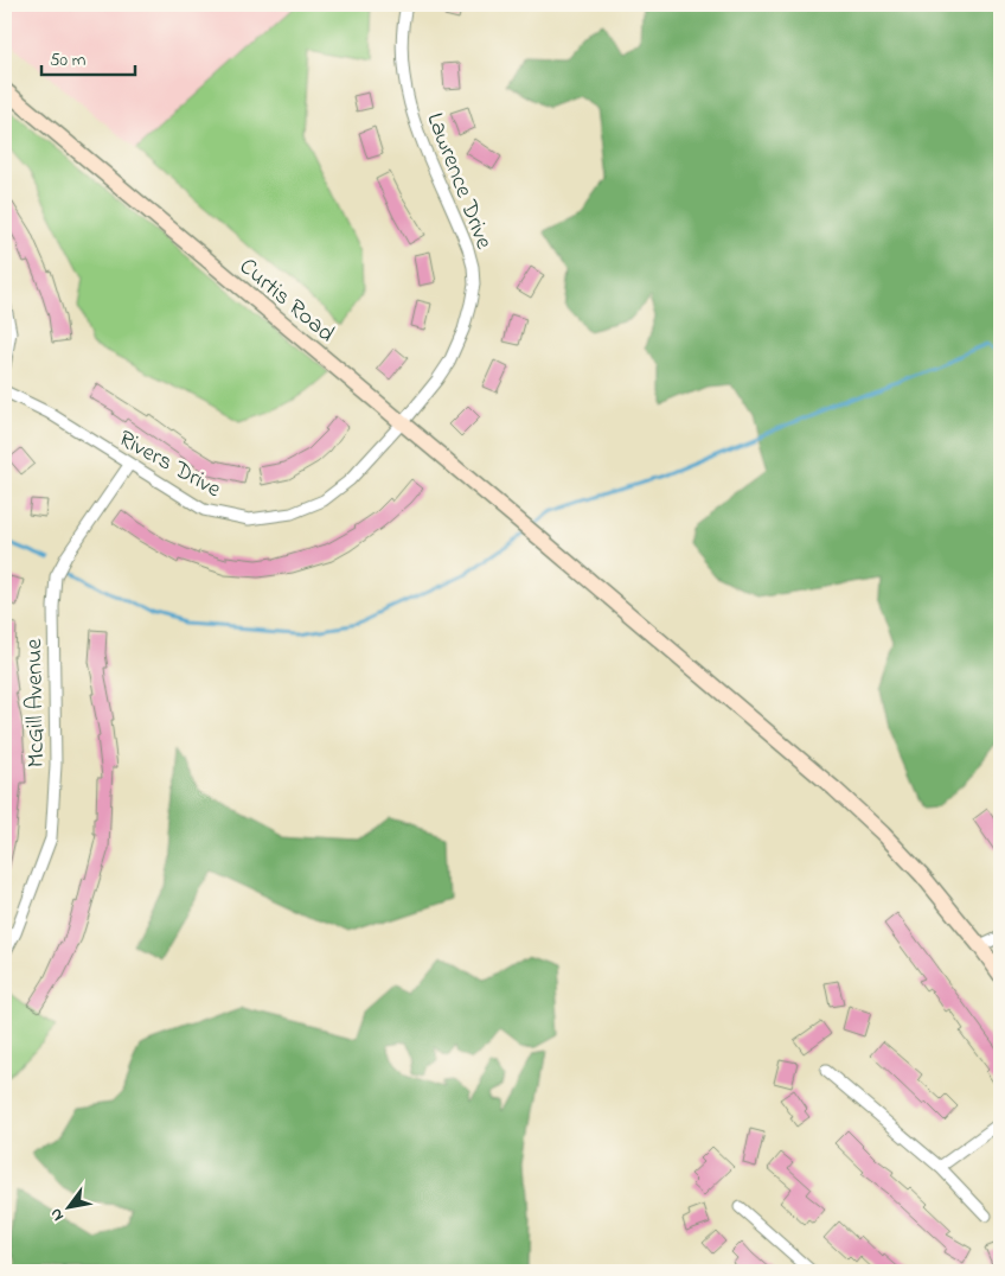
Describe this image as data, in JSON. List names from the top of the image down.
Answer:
{
  "streets": {
    "main road": ["Curtis Road"],
    "street": ["Lawrence Drive", "Rivers Drive", "McGill Avenue"]
  },
  "crossings": [
    ["Lawrence Drive", "Curtis Road"],
    ["Lawrence Drive", "Rivers Drive"],
    ["Curtis Road", "Rivers Drive"],
    ["Rivers Drive", "McGill Avenue"]
  ],
  "scale_bar": "50 m",
  "north": "bottom left"
}
